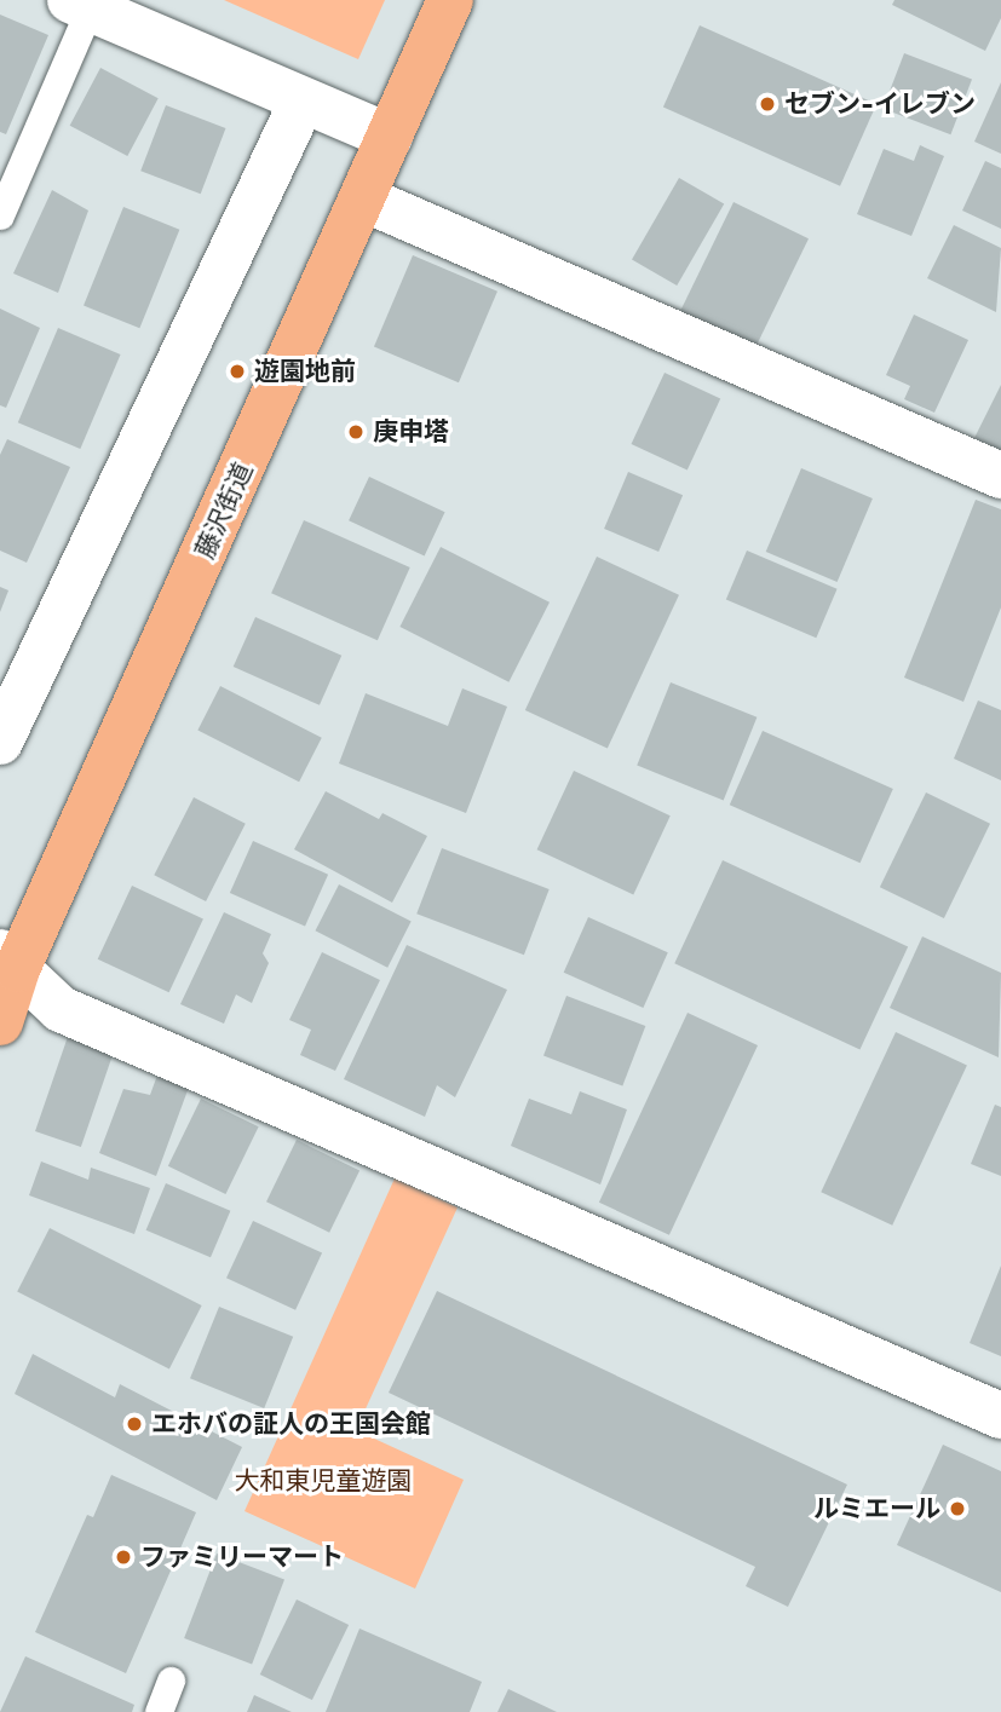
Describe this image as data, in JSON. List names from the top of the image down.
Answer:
{
  "streets": {
    "highway": ["藤沢街道"]
  },
  "parks": ["大和東児童遊園"],
  "places": [
    "セブン-イレブン",
    "遊園地前",
    "庚申塔",
    "エホバの証人の王国会館",
    "ルミエール",
    "ファミリーマート"
  ]
}
